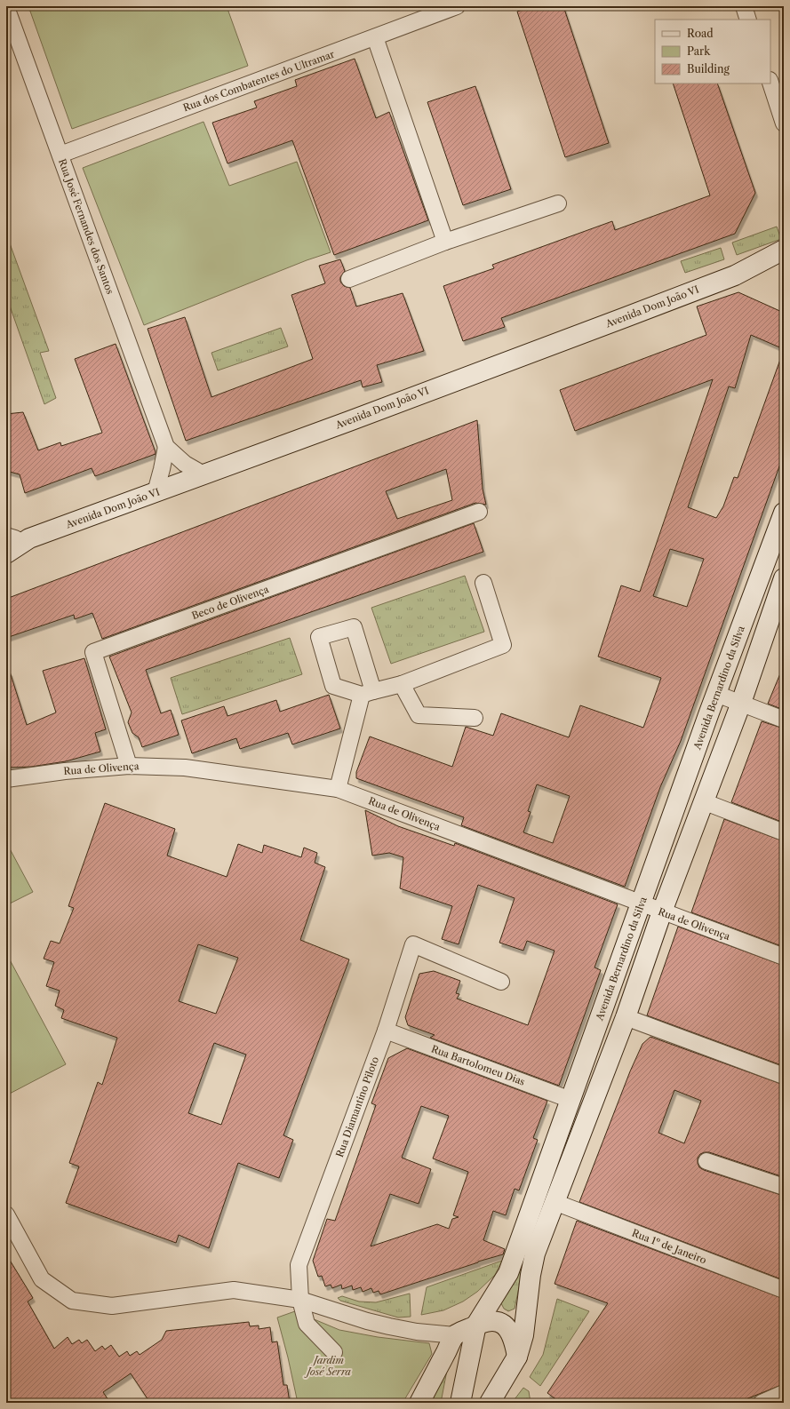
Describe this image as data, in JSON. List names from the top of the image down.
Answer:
{
  "streets": {
    "main road": ["Avenida Dom João VI", "Avenida Bernardino da Silva"],
    "street": [
      "Rua dos Combatentes do Ultramar",
      "Rua José Fernandes dos Santos",
      "Beco de Olivença",
      "Rua de Olivença",
      "Rua Bartolomeu Dias",
      "Rua Diamantino Piloto",
      "Rua 1º de Janeiro"
    ]
  },
  "crossings": [
    ["Rua dos Combatentes do Ultramar", "Rua José Fernandes dos Santos"],
    ["Rua José Fernandes dos Santos", "Avenida Dom João VI"],
    ["Beco de Olivença", "Rua de Olivença"],
    ["Avenida Bernardino da Silva", "Rua de Olivença"],
    ["Avenida Bernardino da Silva", "Rua Bartolomeu Dias"],
    ["Rua Bartolomeu Dias", "Rua Diamantino Piloto"]
  ],
  "parks": ["Jardim José Serra"],
  "legend": ["Road", "Park", "Building"]
}
